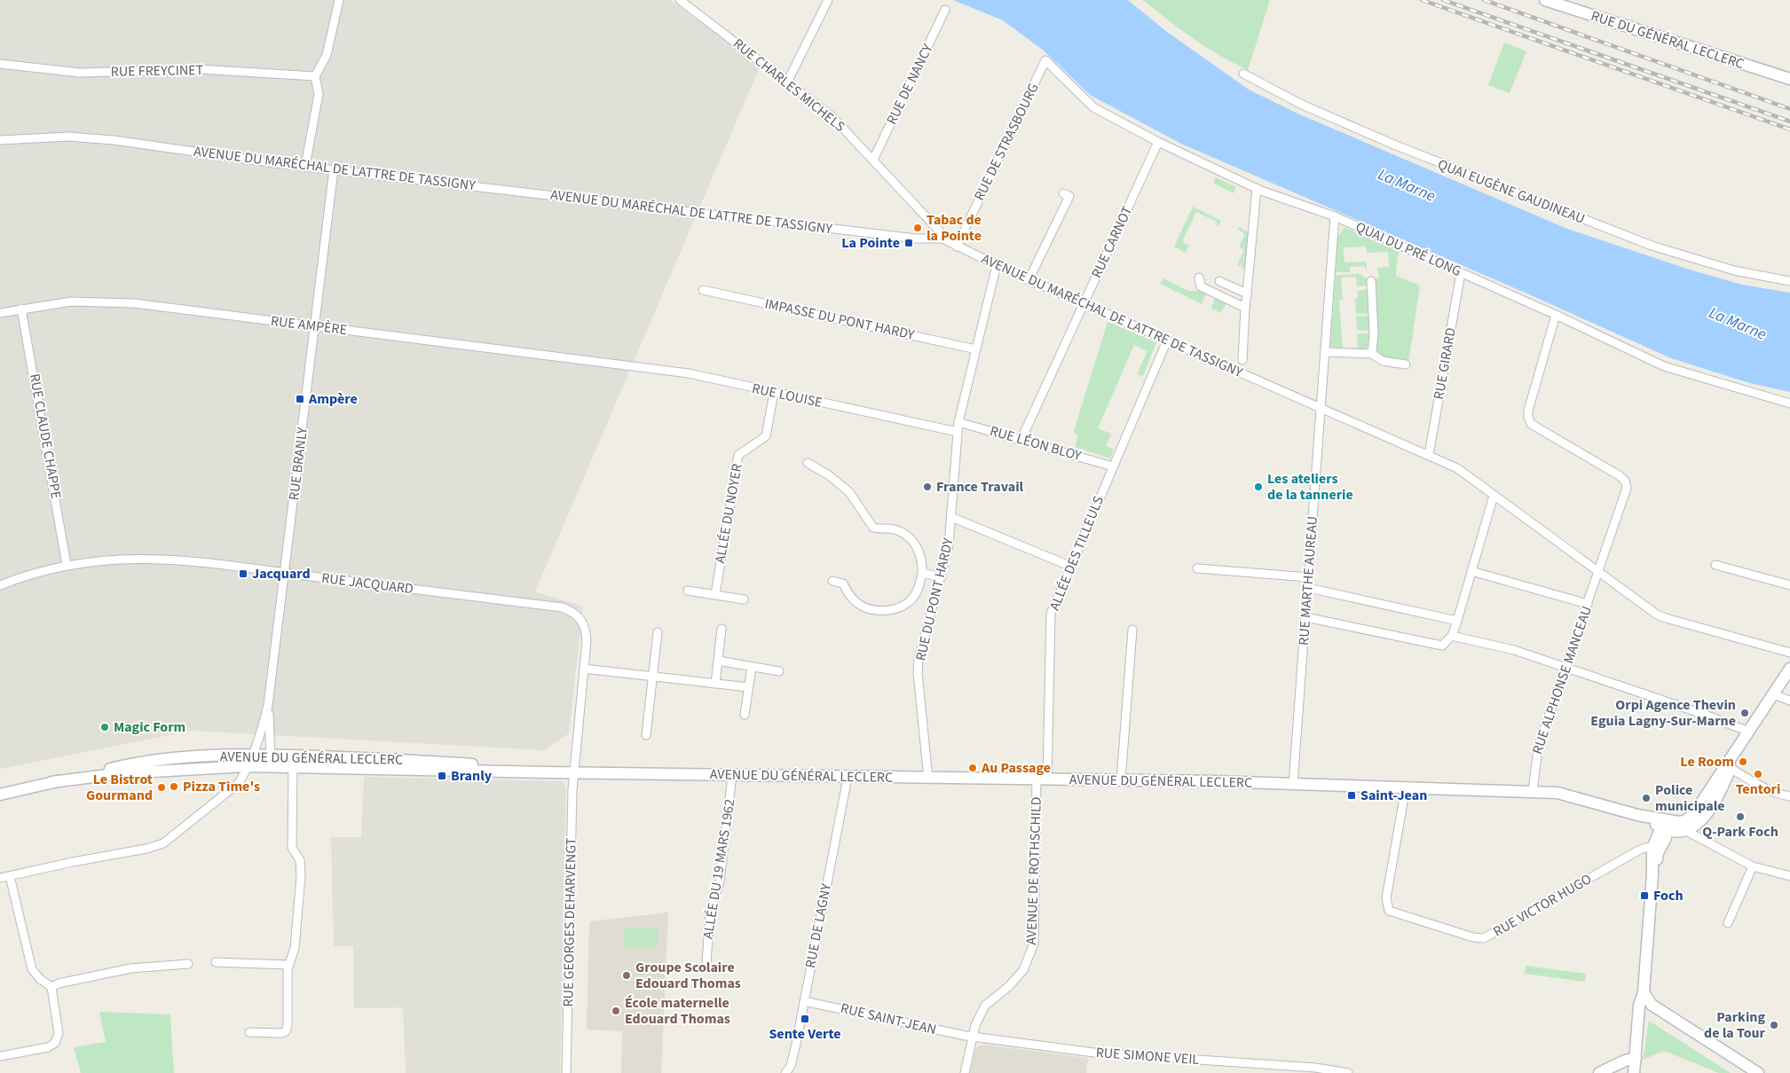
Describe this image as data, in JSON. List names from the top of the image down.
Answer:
{
  "streets": {
    "main road": ["RUE DU GÉNÉRAL LECLERC", "AVENUE DU GÉNÉRAL LECLERC"],
    "street": [
      "RUE FREYCINET",
      "RUE DE NANCY",
      "RUE CHARLES MICHELS",
      "RUE DE STRASBOURG",
      "AVENUE DU MARÉCHAL DE LATTRE DE TASSIGNY",
      "QUAI EUGÈNE GAUDINEAU",
      "RUE CARNOT",
      "QUAI DU PRÉ LONG",
      "IMPASSE DU PONT HARDY",
      "RUE AMPÈRE",
      "RUE GIRARD",
      "RUE LOUISE",
      "RUE CLAUDE CHAPPE",
      "RUE LÉON BLOY",
      "RUE BRANLY",
      "ALLÉE DU NOYER",
      "ALLÉE DES TILLEULS",
      "RUE MARTHE AUREAU",
      "RUE JACQUARD",
      "RUE DU PONT HARDY",
      "RUE ALPHONSE MANCEAU",
      "ALLÉE DU 19 MARS 1962",
      "AVENUE DE ROTHSCHILD",
      "RUE VICTOR HUGO",
      "RUE GEORGES DEHARVENGT",
      "RUE DE LAGNY",
      "RUE SAINT-JEAN",
      "RUE SIMONE VEIL"
    ]
  },
  "crossings": [
    ["RUE DE NANCY", "RUE CHARLES MICHELS"],
    ["RUE CHARLES MICHELS", "AVENUE DU MARÉCHAL DE LATTRE DE TASSIGNY"],
    ["RUE DE STRASBOURG", "AVENUE DU MARÉCHAL DE LATTRE DE TASSIGNY"],
    ["RUE DE STRASBOURG", "QUAI DU PRÉ LONG"],
    ["AVENUE DU MARÉCHAL DE LATTRE DE TASSIGNY", "RUE CARNOT"],
    ["AVENUE DU MARÉCHAL DE LATTRE DE TASSIGNY", "RUE GIRARD"],
    ["AVENUE DU MARÉCHAL DE LATTRE DE TASSIGNY", "RUE BRANLY"],
    ["AVENUE DU MARÉCHAL DE LATTRE DE TASSIGNY", "ALLÉE DES TILLEULS"],
    ["AVENUE DU MARÉCHAL DE LATTRE DE TASSIGNY", "RUE MARTHE AUREAU"],
    ["AVENUE DU MARÉCHAL DE LATTRE DE TASSIGNY", "RUE DU PONT HARDY"],
    ["AVENUE DU MARÉCHAL DE LATTRE DE TASSIGNY", "RUE ALPHONSE MANCEAU"],
    ["RUE CARNOT", "QUAI DU PRÉ LONG"],
    ["RUE CARNOT", "RUE LÉON BLOY"],
    ["QUAI DU PRÉ LONG", "RUE GIRARD"],
    ["QUAI DU PRÉ LONG", "RUE MARTHE AUREAU"],
    ["QUAI DU PRÉ LONG", "RUE ALPHONSE MANCEAU"],
    ["IMPASSE DU PONT HARDY", "RUE DU PONT HARDY"],
    ["RUE AMPÈRE", "RUE LOUISE"],
    ["RUE AMPÈRE", "RUE CLAUDE CHAPPE"],
    ["RUE AMPÈRE", "RUE BRANLY"],
    ["RUE LOUISE", "ALLÉE DU NOYER"],
    ["RUE LOUISE", "RUE DU PONT HARDY"],
    ["RUE CLAUDE CHAPPE", "RUE JACQUARD"],
    ["RUE LÉON BLOY", "ALLÉE DES TILLEULS"],
    ["RUE LÉON BLOY", "RUE DU PONT HARDY"],
    ["RUE BRANLY", "RUE JACQUARD"],
    ["RUE BRANLY", "AVENUE DU GÉNÉRAL LECLERC"],
    ["ALLÉE DES TILLEULS", "AVENUE DU GÉNÉRAL LECLERC"],
    ["ALLÉE DES TILLEULS", "AVENUE DE ROTHSCHILD"],
    ["RUE MARTHE AUREAU", "AVENUE DU GÉNÉRAL LECLERC"],
    ["RUE JACQUARD", "AVENUE DU GÉNÉRAL LECLERC"],
    ["RUE JACQUARD", "RUE GEORGES DEHARVENGT"],
    ["RUE DU PONT HARDY", "AVENUE DU GÉNÉRAL LECLERC"],
    ["RUE ALPHONSE MANCEAU", "AVENUE DU GÉNÉRAL LECLERC"],
    ["AVENUE DU GÉNÉRAL LECLERC", "ALLÉE DU 19 MARS 1962"],
    ["AVENUE DU GÉNÉRAL LECLERC", "AVENUE DE ROTHSCHILD"],
    ["AVENUE DU GÉNÉRAL LECLERC", "RUE VICTOR HUGO"],
    ["AVENUE DU GÉNÉRAL LECLERC", "RUE GEORGES DEHARVENGT"],
    ["AVENUE DU GÉNÉRAL LECLERC", "RUE DE LAGNY"],
    ["AVENUE DE ROTHSCHILD", "RUE SAINT-JEAN"],
    ["AVENUE DE ROTHSCHILD", "RUE SIMONE VEIL"],
    ["RUE DE LAGNY", "RUE SAINT-JEAN"],
    ["RUE SAINT-JEAN", "RUE SIMONE VEIL"]
  ],
  "water": ["La Marne"],
  "places": {
    "other": [
      "Tabac de la Pointe",
      "France Travail",
      "Les ateliers de la tannerie",
      "Orpi Agence Thevin Eguia Lagny-Sur-Marne",
      "Magic Form",
      "Le Room",
      "Au Passage",
      "Tentori",
      "Pizza Time's",
      "Le Bistrot Gourmand",
      "Police municipale",
      "Q-Park Foch",
      "Groupe Scolaire Edouard Thomas",
      "École maternelle Edouard Thomas",
      "Parking de la Tour"
    ],
    "transit": [
      "La Pointe",
      "Ampère",
      "Jacquard",
      "Branly",
      "Saint-Jean",
      "Foch",
      "Sente Verte"
    ]
  }
}
